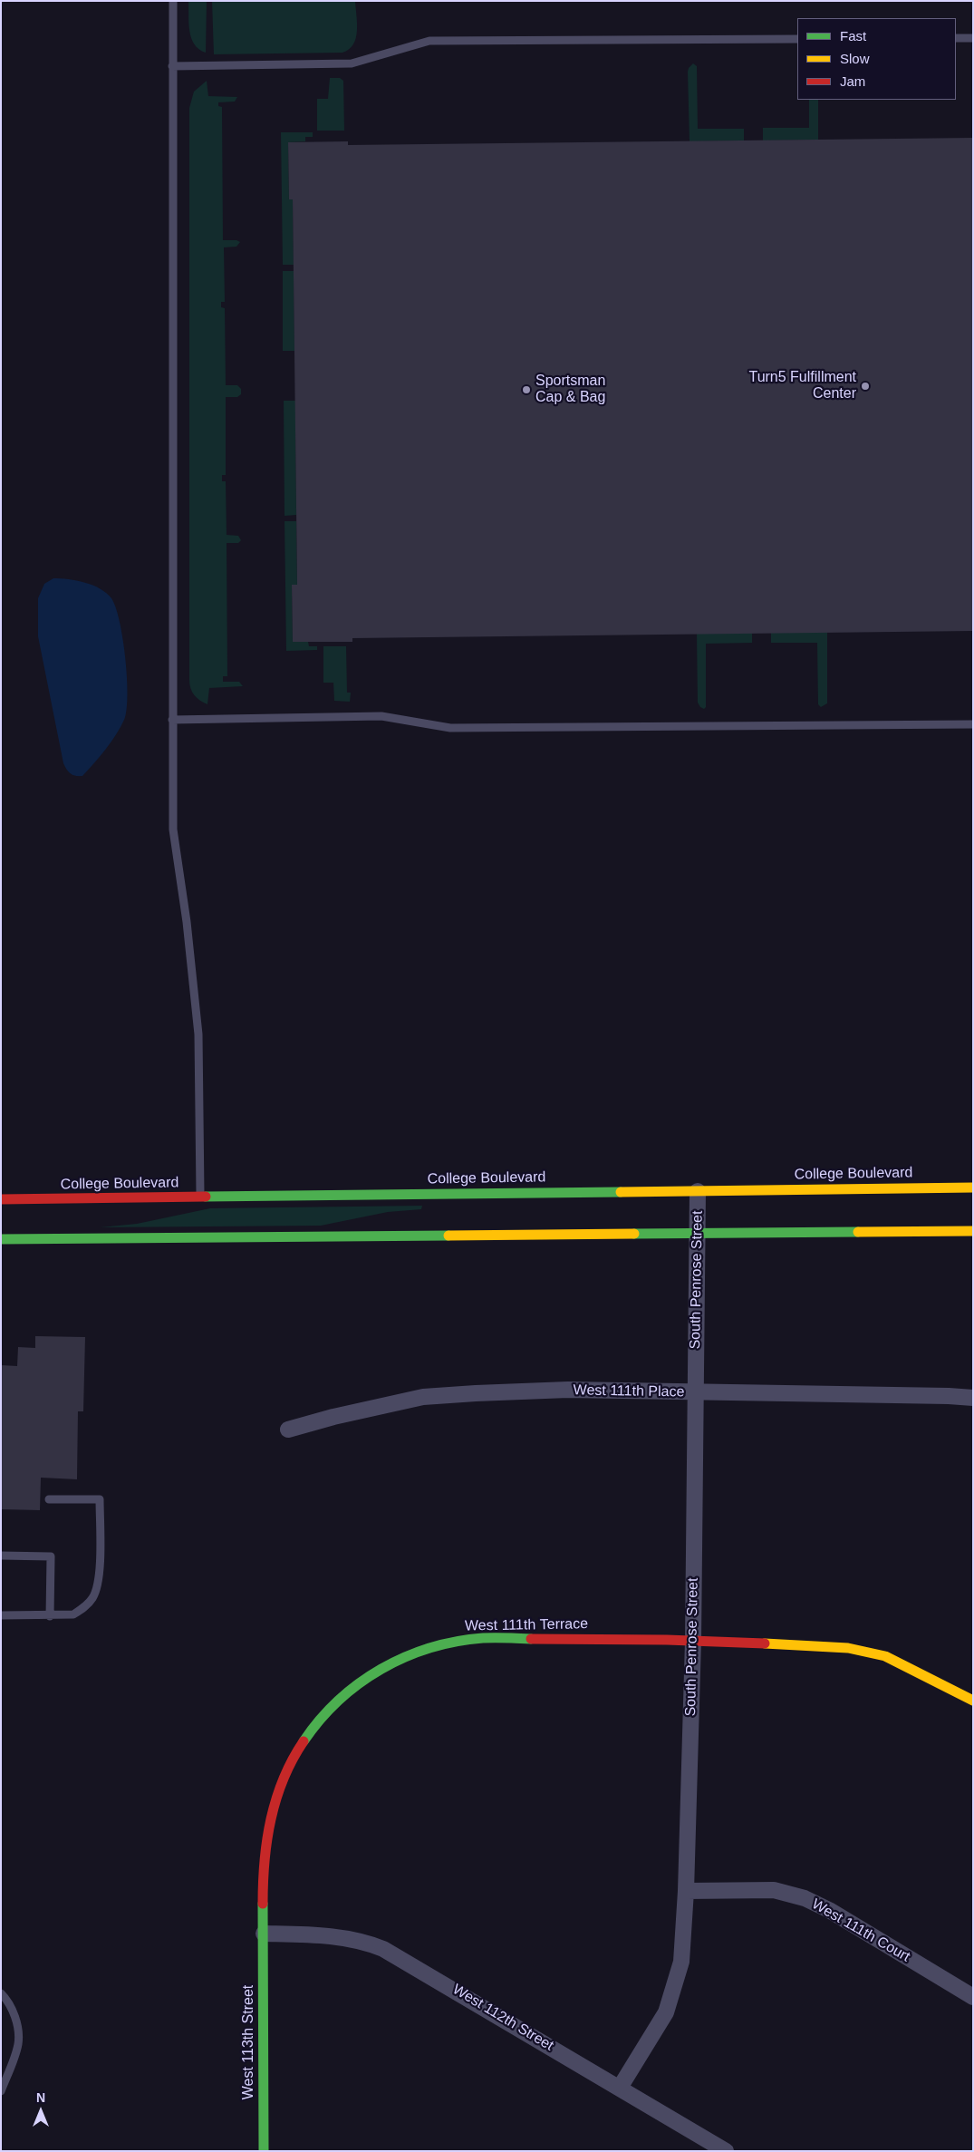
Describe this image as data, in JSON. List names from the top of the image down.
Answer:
{
  "streets": {
    "main road": ["College Boulevard", "West 111th Terrace", "West 113th Street"],
    "street": [
      "South Penrose Street",
      "West 111th Place",
      "West 111th Court",
      "West 112th Street"
    ]
  },
  "crossings": [
    ["College Boulevard", "South Penrose Street"],
    ["South Penrose Street", "West 111th Place"],
    ["South Penrose Street", "West 111th Terrace"],
    ["South Penrose Street", "West 111th Court"],
    ["South Penrose Street", "West 112th Street"],
    ["West 111th Terrace", "West 112th Street"],
    ["West 111th Terrace", "West 113th Street"],
    ["West 112th Street", "West 113th Street"]
  ],
  "places": ["Turn5 Fulfillment Center", "Sportsman Cap & Bag"],
  "legend": ["Fast", "Slow", "Jam"],
  "north": "top"
}
